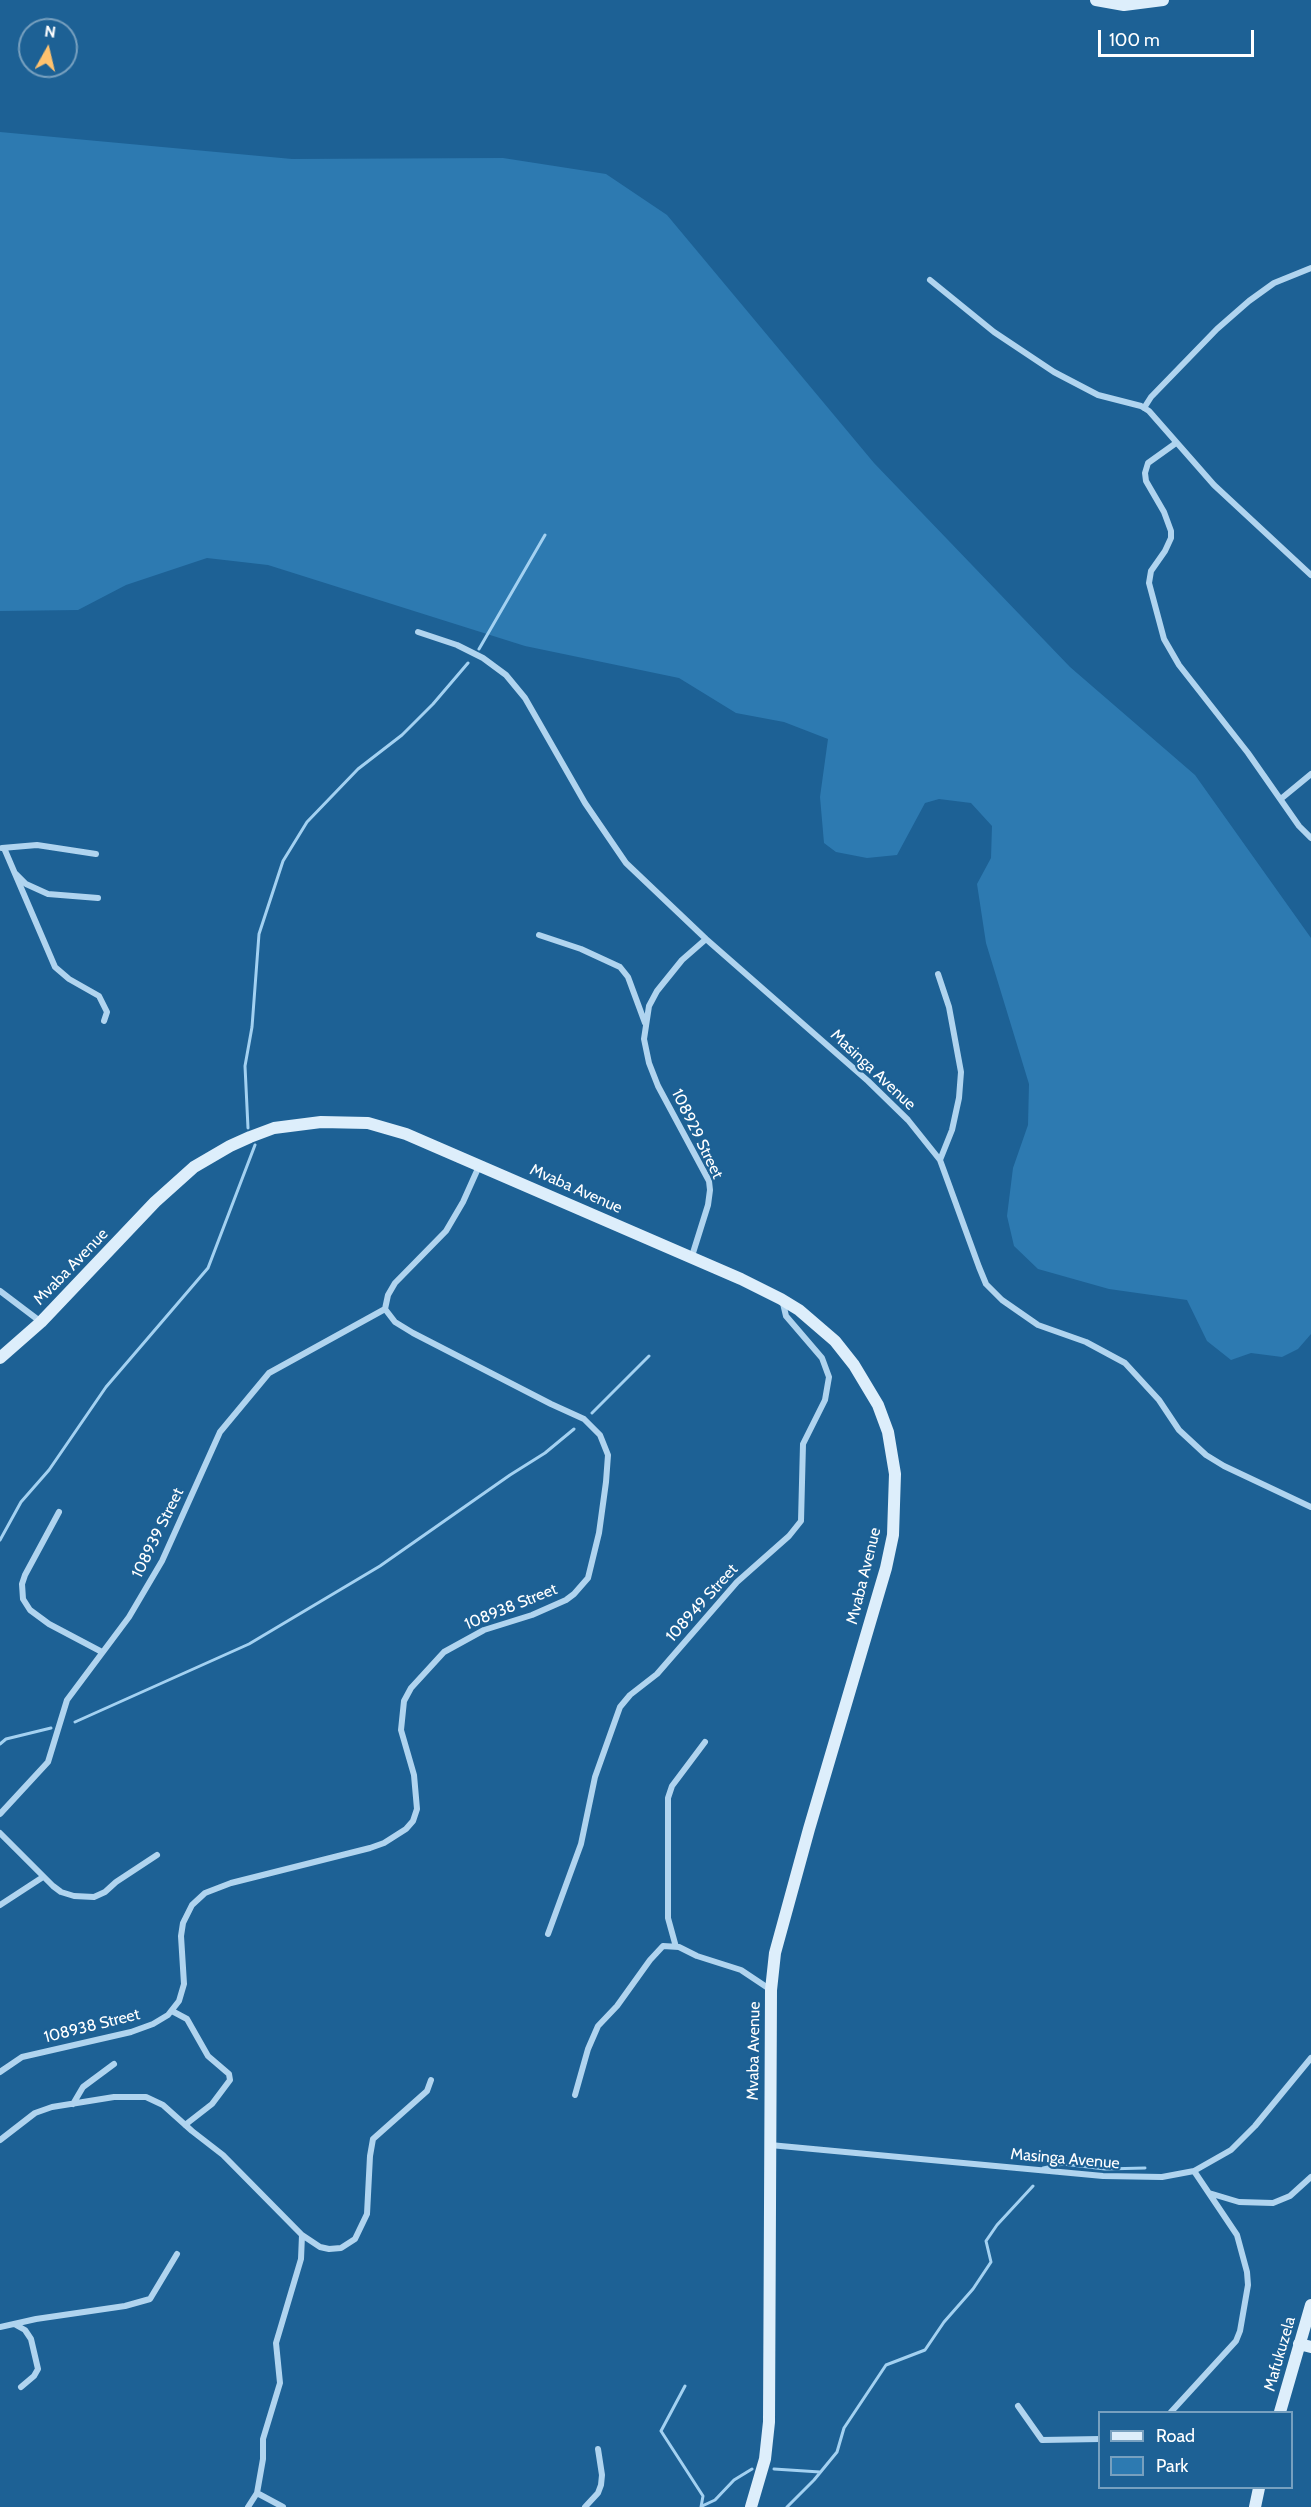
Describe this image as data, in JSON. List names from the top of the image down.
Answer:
{
  "streets": {
    "street": [
      "Masinga Avenue",
      "108929 Street",
      "Mvaba Avenue",
      "108939 Street",
      "108949 Street",
      "108938 Street",
      "Mafukuzela"
    ]
  },
  "crossings": [
    ["Masinga Avenue", "108929 Street"],
    ["Masinga Avenue", "Mvaba Avenue"],
    ["108929 Street", "Mvaba Avenue"],
    ["Mvaba Avenue", "108949 Street"],
    ["108939 Street", "108938 Street"]
  ],
  "legend": ["Road", "Park"],
  "scale_bar": "100 m",
  "north": "top"
}
